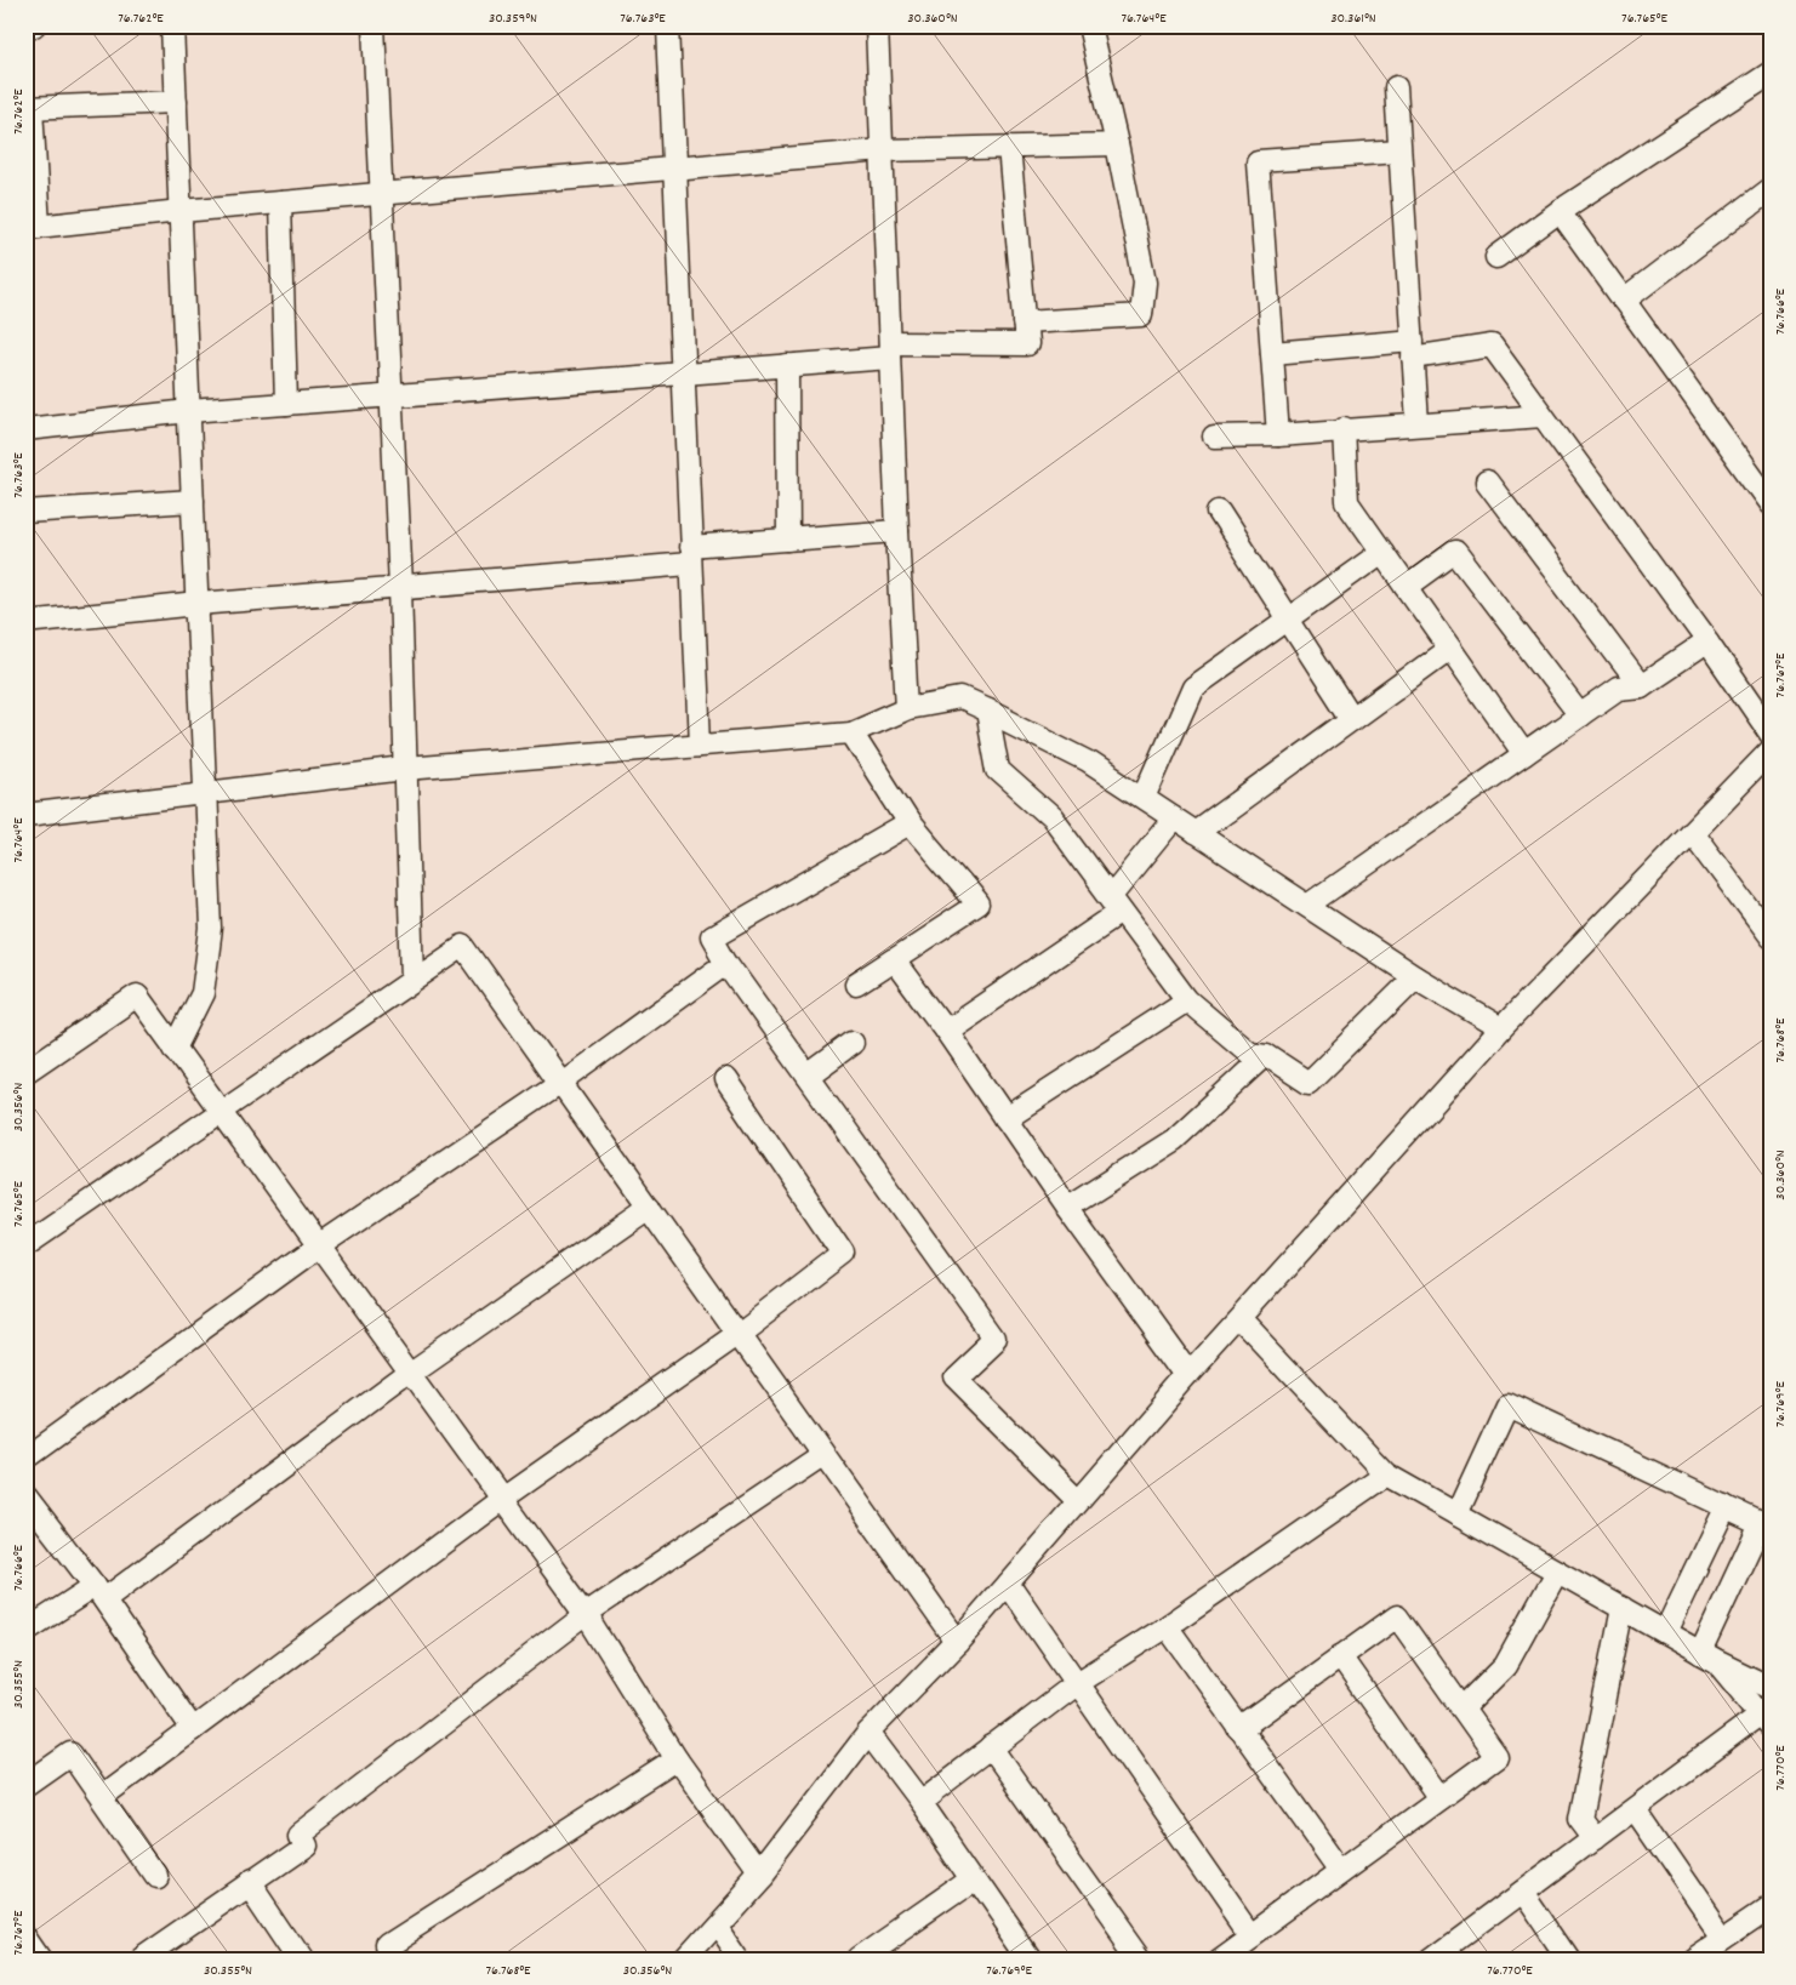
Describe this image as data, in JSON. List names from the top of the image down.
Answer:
{
  "coordinates": [
    "76.762°E",
    "30.359°N",
    "76.763°E",
    "30.360°N",
    "76.764°E",
    "30.361°N",
    "76.765°E",
    "76.766°E",
    "76.767°E",
    "76.768°E",
    "30.356°N",
    "76.769°E",
    "30.355°N",
    "76.770°E"
  ]
}
